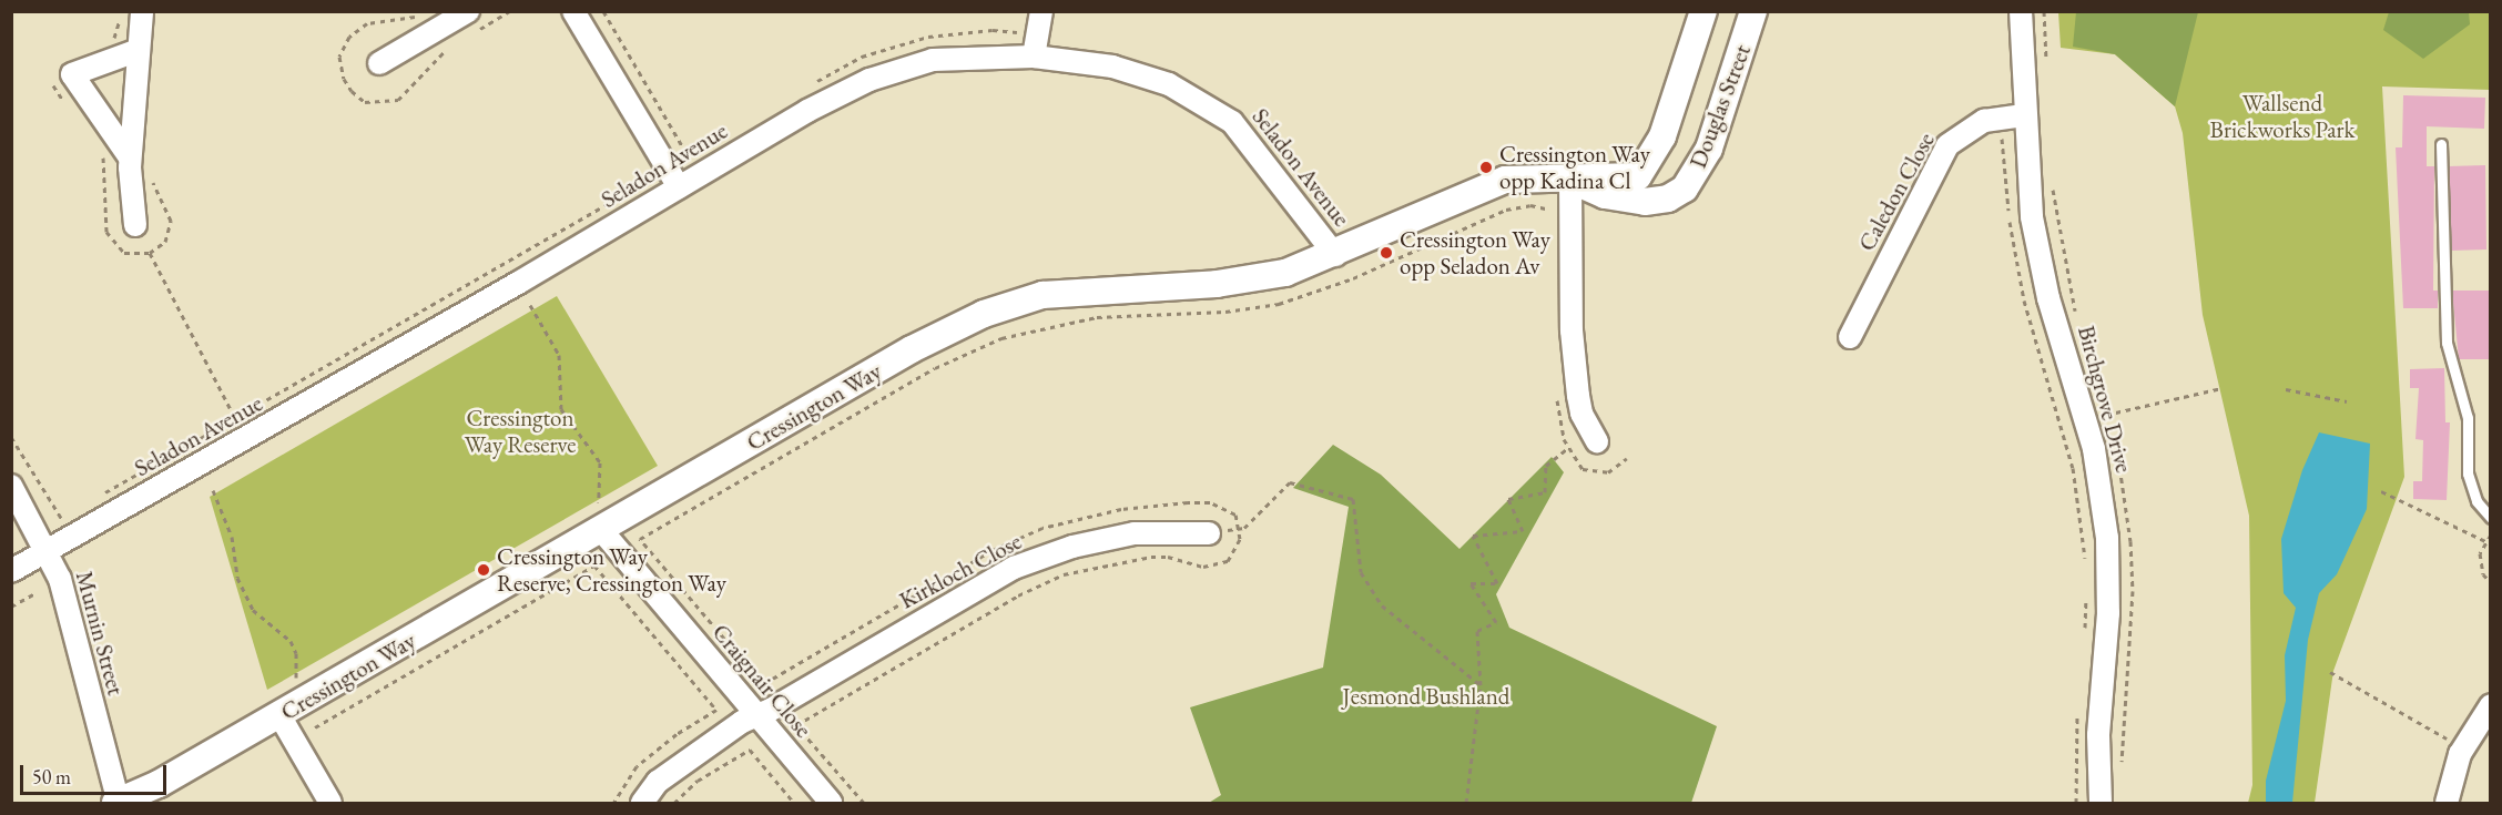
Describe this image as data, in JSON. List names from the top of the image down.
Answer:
{
  "streets": {
    "street": [
      "Douglas Street",
      "Seladon Avenue",
      "Caledon Close",
      "Birchgrove Drive",
      "Cressington Way",
      "Kirkloch Close",
      "Murnin Street",
      "Craignair Close"
    ]
  },
  "crossings": [
    ["Douglas Street", "Cressington Way"],
    ["Seladon Avenue", "Cressington Way"],
    ["Seladon Avenue", "Murnin Street"],
    ["Caledon Close", "Birchgrove Drive"],
    ["Cressington Way", "Murnin Street"],
    ["Cressington Way", "Craignair Close"],
    ["Kirkloch Close", "Craignair Close"]
  ],
  "parks": ["Wallsend Brickworks Park", "Cressington Way Reserve", "Jesmond Bushland"],
  "places": ["Cressington Way opp Kadina Cl", "Cressington Way opp Seladon Av", "Cressington Way Reserve, Cressington Way"],
  "scale_bar": "50 m"
}
